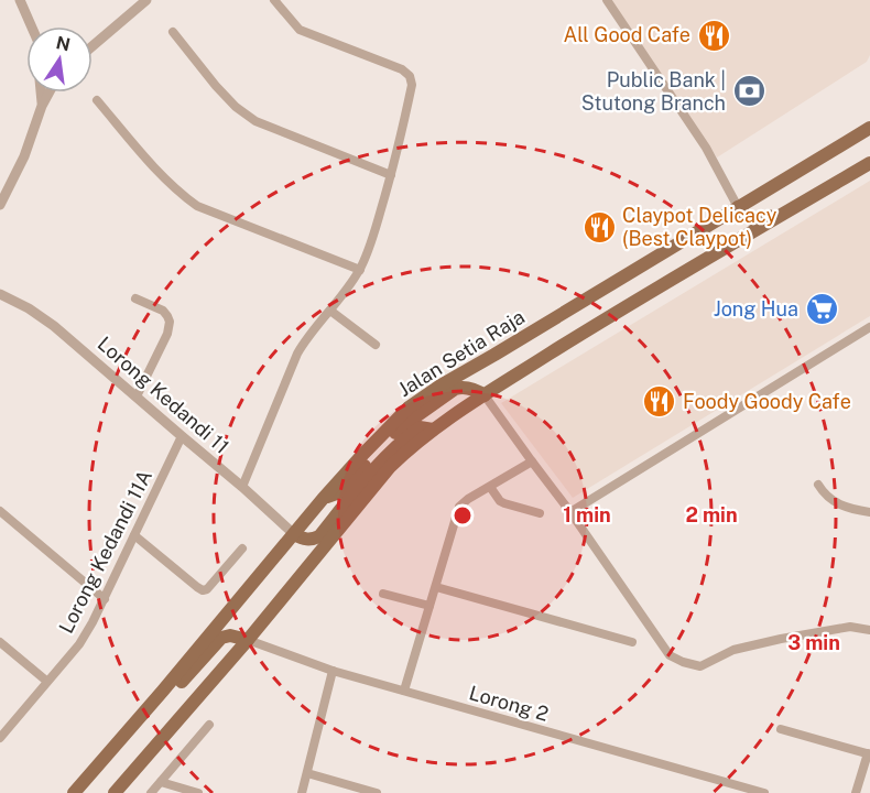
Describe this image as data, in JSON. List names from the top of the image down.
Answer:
{
  "streets": {
    "main road": ["Jalan Setia Raja"],
    "street": ["Lorong Kedandi 11", "Lorong Kedandi 11A", "Lorong 2"]
  },
  "crossings": [
    ["Jalan Setia Raja", "Lorong Kedandi 11"],
    ["Lorong Kedandi 11", "Lorong Kedandi 11A"]
  ],
  "places": {
    "restaurant": ["All Good Cafe", "Claypot Delicacy (Best Claypot)", "Foody Goody Cafe"],
    "bank": ["Public Bank | Stutong Branch"],
    "supermarket": ["Jong Hua"]
  },
  "north": "top",
  "rings": ["1 min", "2 min", "3 min"]
}
